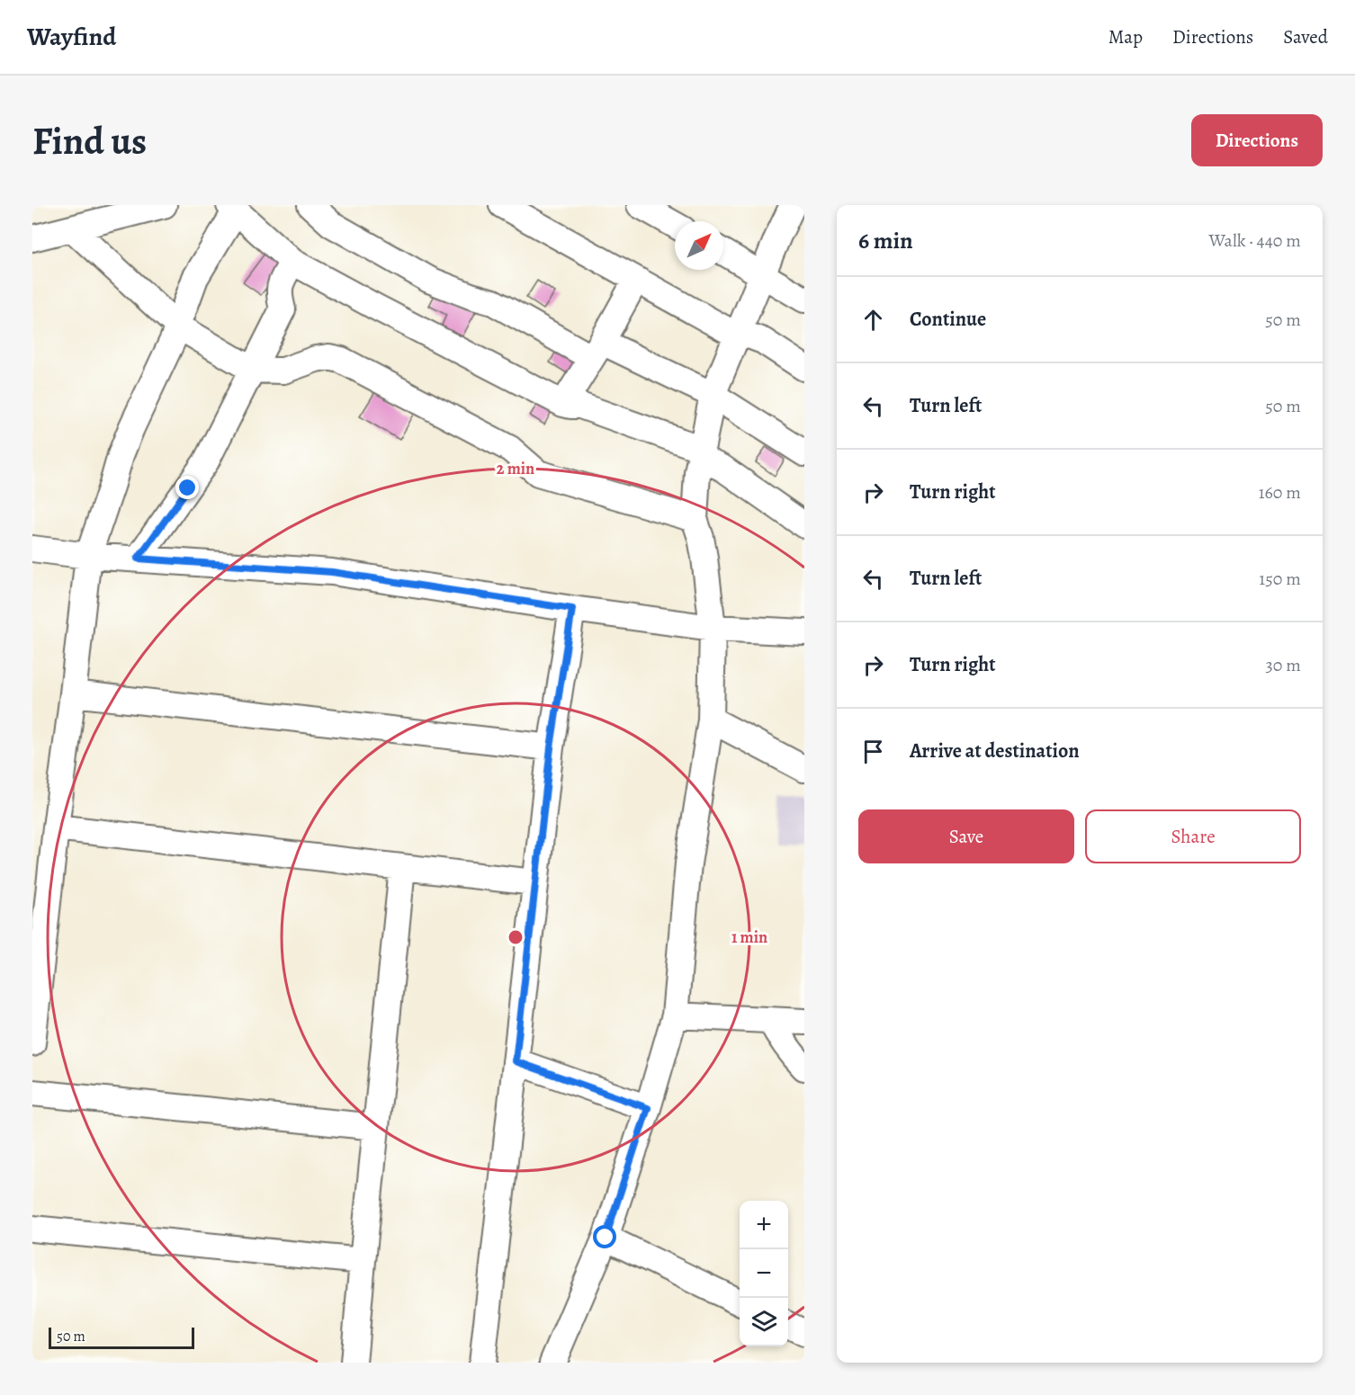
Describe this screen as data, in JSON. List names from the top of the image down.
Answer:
{
  "scale_bar": "50 m",
  "north": "top right",
  "page": {
    "header": "Wayfind",
    "nav": ["Map", "Directions", "Saved"],
    "buttons": [
      "Directions",
      ["Save", "Share"]
    ],
    "title": "Find us",
    "heading": ["6 min", "Walk · 440 m"],
    "list": [
      ["Continue", "50 m"],
      ["Turn left", "50 m"],
      ["Turn right", "160 m"],
      ["Turn left", "150 m"],
      ["Turn right", "30 m"],
      "Arrive at destination"
    ],
    "map_buttons": ["+", "−"],
    "scale": "50 m"
  },
  "rings": ["2 min", "1 min"]
}
